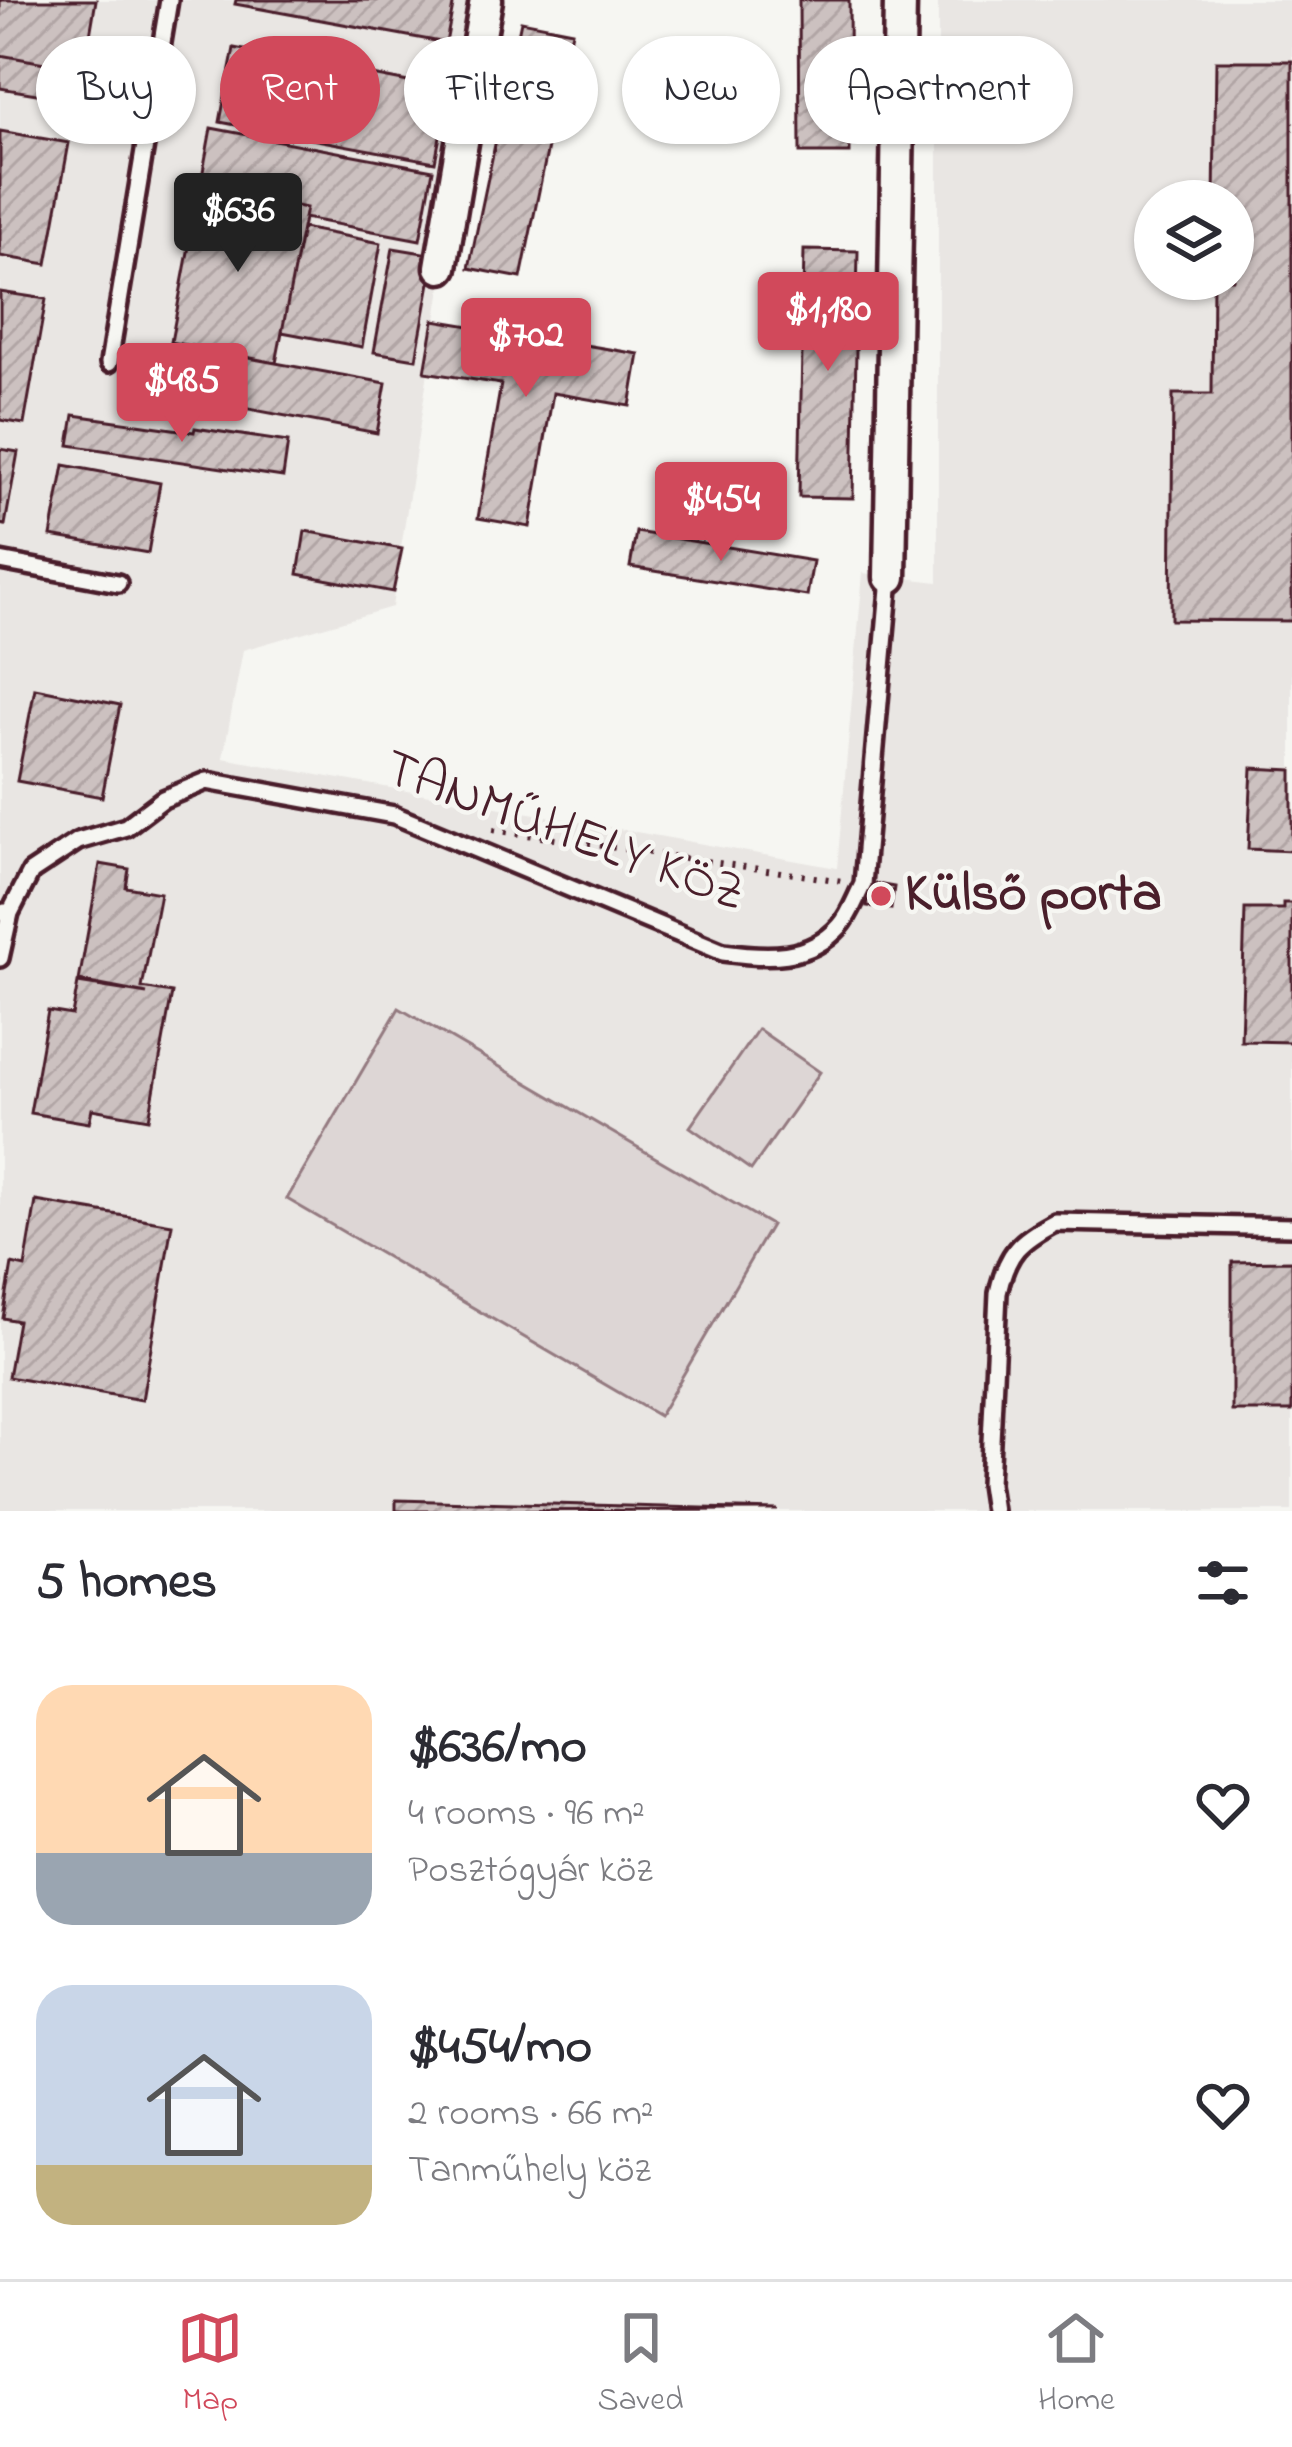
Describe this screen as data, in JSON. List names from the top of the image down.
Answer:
{
  "streets": {
    "street": ["TANMŰHELY KÖZ"]
  },
  "places": ["Külső porta"],
  "page": {
    "chip": [
      "Buy",
      "Rent",
      "Filters",
      "New",
      "Apartment"
    ],
    "price": [
      "$636",
      "$1,180",
      "$702",
      "$485",
      "$454"
    ],
    "heading": "5 homes",
    "list": [
      {
        "name": "$636/mo",
        "note": "4 rooms · 96 m² · Posztógyár köz"
      },
      {
        "name": "$454/mo",
        "note": "2 rooms · 66 m² · Tanműhely köz"
      }
    ],
    "tabs": ["Map", "Saved", "Home"]
  }
}
